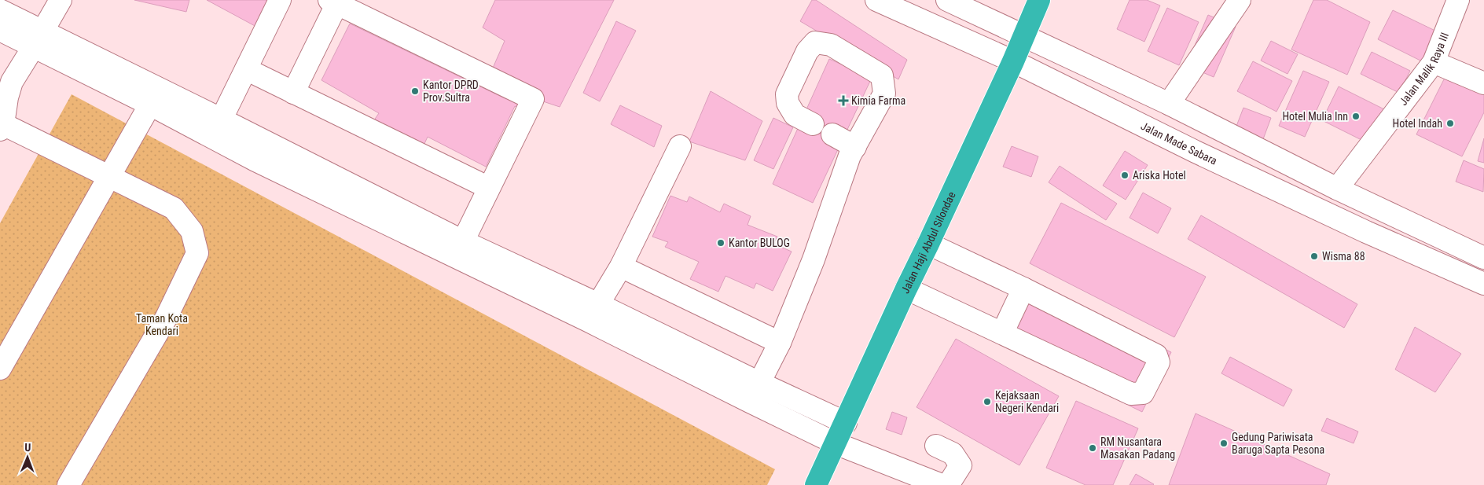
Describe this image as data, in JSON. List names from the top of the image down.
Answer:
{
  "streets": {
    "highway": ["Jalan Haji Abdul Silondae"],
    "street": ["Jalan Malik Raya III", "Jalan Made Sabara"]
  },
  "crossings": [
    ["Jalan Made Sabara", "Jalan Haji Abdul Silondae"]
  ],
  "parks": ["Taman Kota Kendari"],
  "places": {
    "other": [
      "Kantor DPRD Prov.Sultra",
      "Hotel Mulia Inn",
      "Hotel Indah",
      "Ariska Hotel",
      "Kantor BULOG",
      "Wisma 88",
      "Kejaksaan Negeri Kendari",
      "Gedung Pariwisata Baruga Sapta Pesona",
      "RM Nusantara Masakan Padang"
    ],
    "health": ["Kimia Farma"]
  },
  "north": "top"
}
